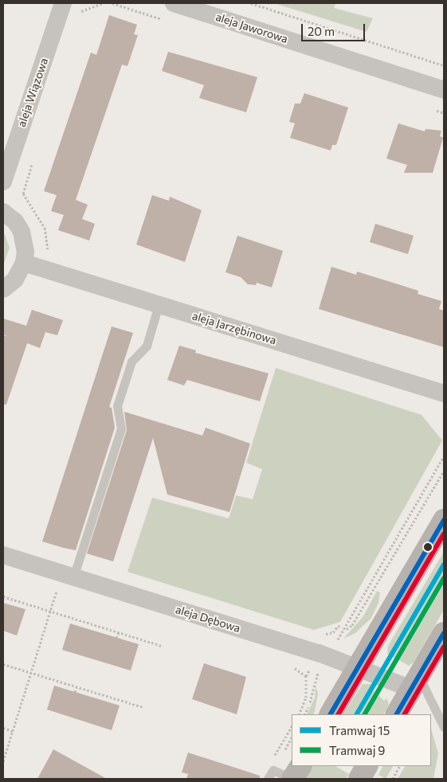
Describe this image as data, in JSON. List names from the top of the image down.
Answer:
{
  "streets": {
    "street": [
      "aleja Jaworowa",
      "aleja Wiązowa",
      "aleja Jarzębinowa",
      "aleja Dębowa"
    ]
  },
  "lines": ["tram line 15", "tram line 9"],
  "legend": ["Tramwaj 15", "Tramwaj 9"],
  "scale_bar": "20 m"
}
